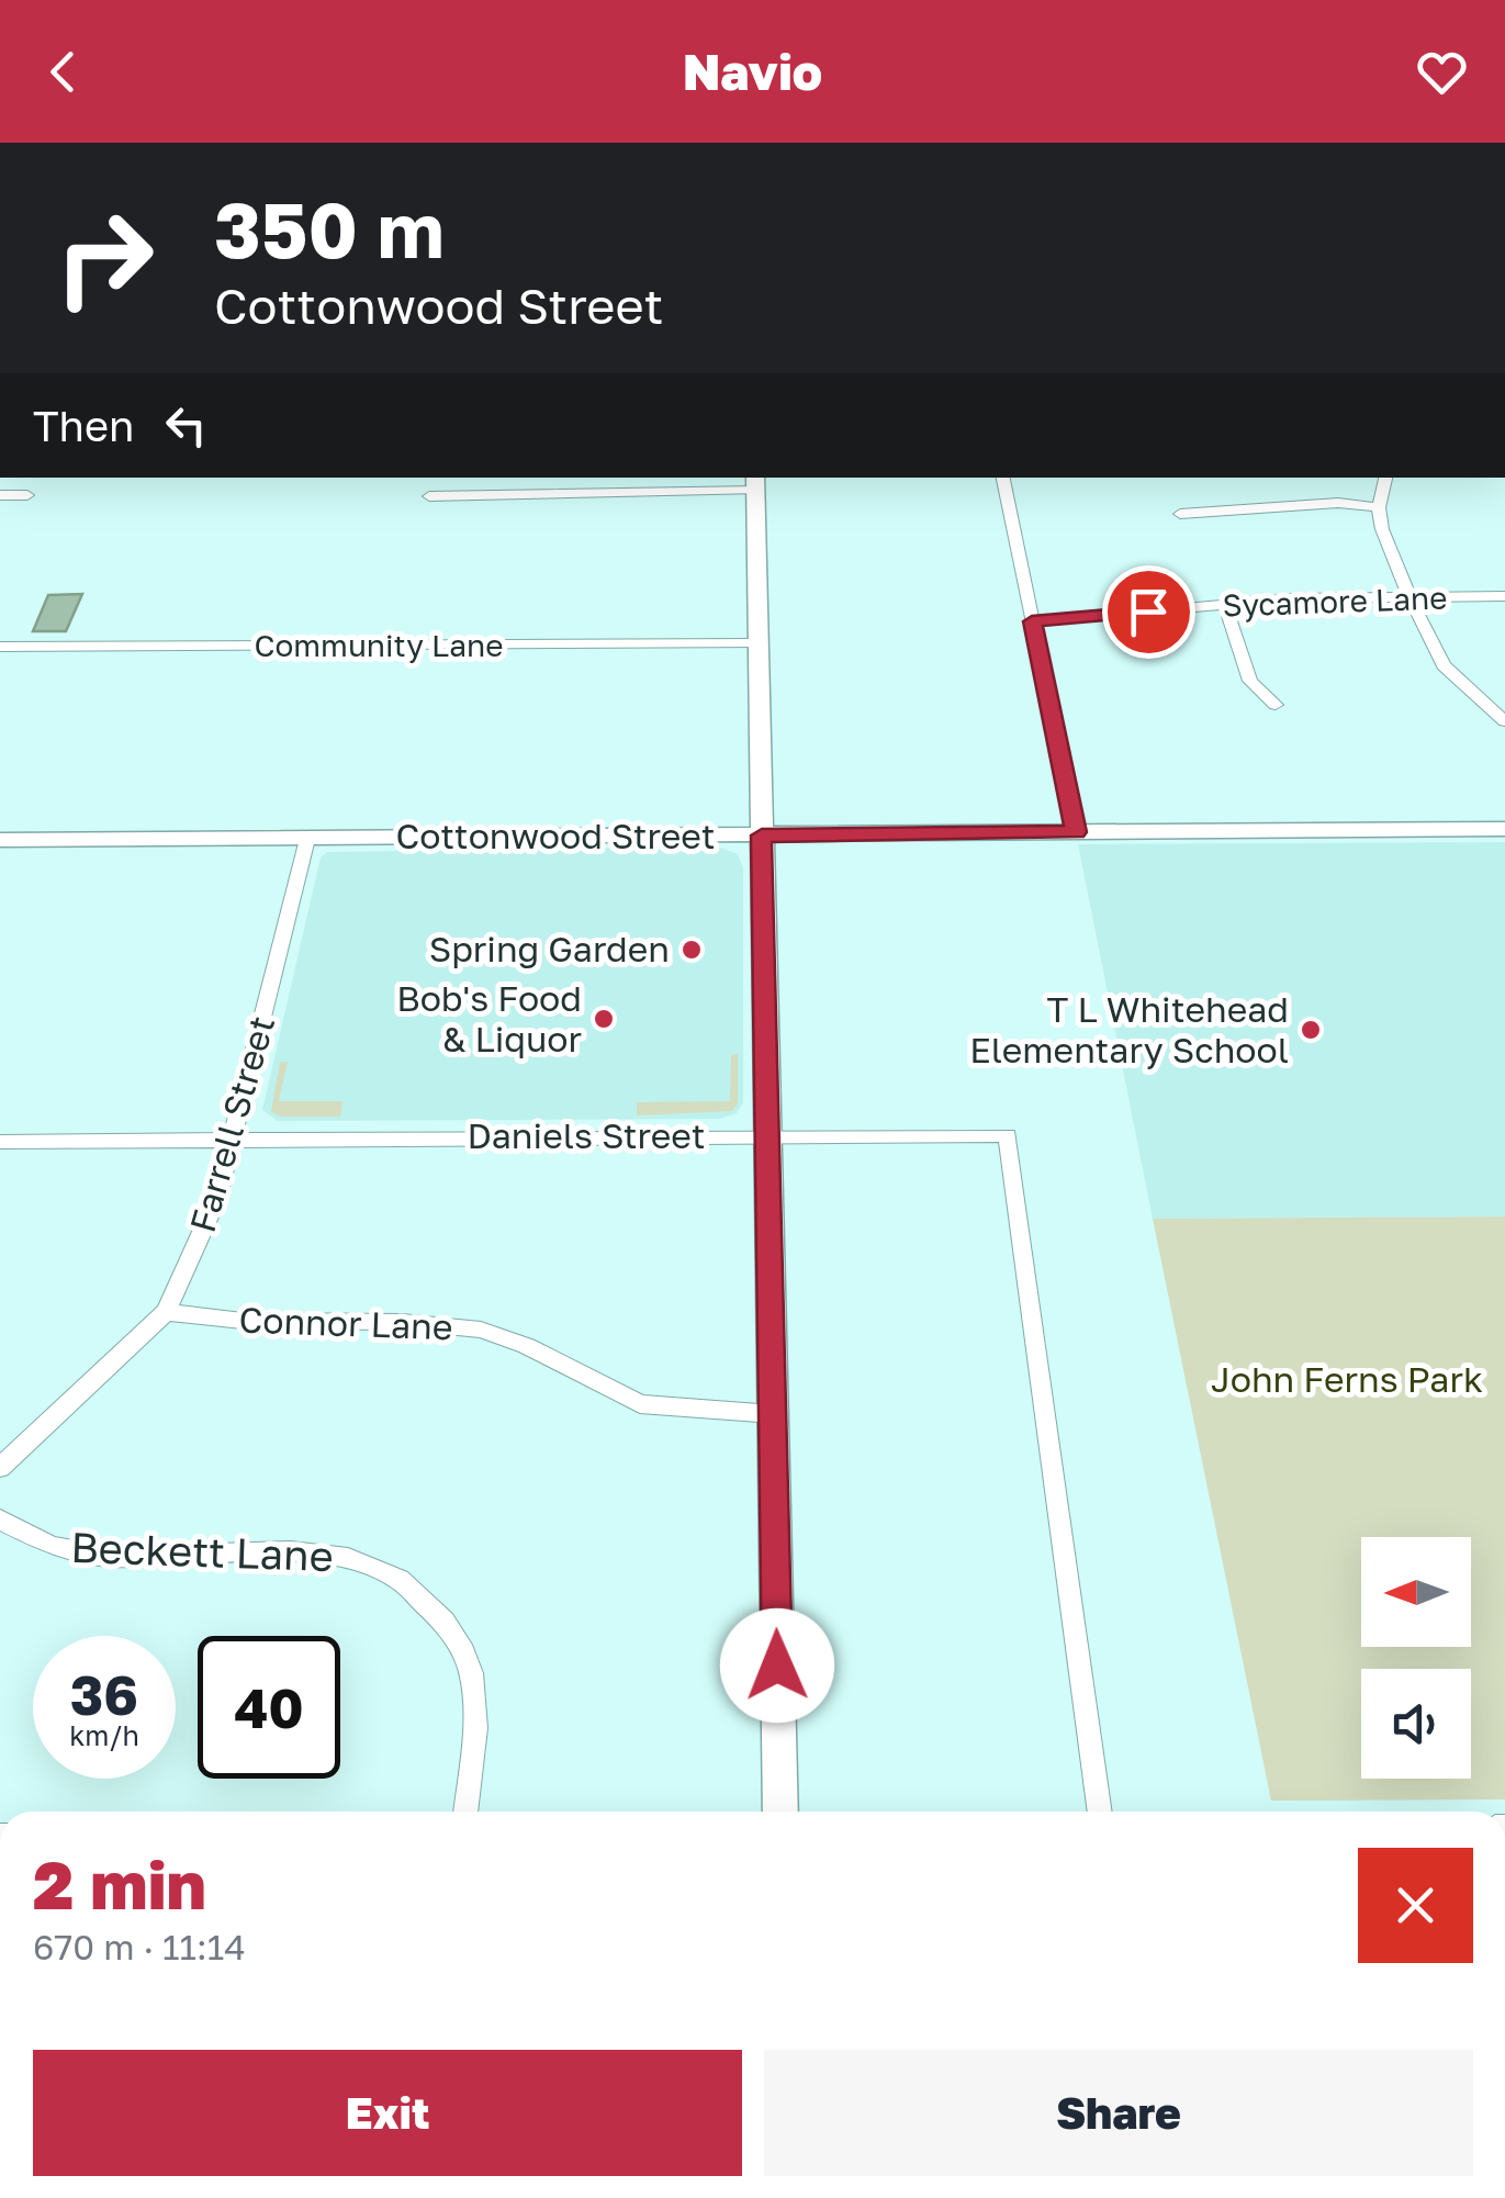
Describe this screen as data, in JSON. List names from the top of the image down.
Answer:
{
  "streets": {
    "street": [
      "Sycamore Lane",
      "Community Lane",
      "Cottonwood Street",
      "Farrell Street",
      "Daniels Street",
      "Connor Lane",
      "Beckett Lane"
    ]
  },
  "crossings": [
    ["Cottonwood Street", "Farrell Street"],
    ["Farrell Street", "Daniels Street"],
    ["Farrell Street", "Connor Lane"]
  ],
  "parks": ["John Ferns Park"],
  "places": ["Spring Garden", "Bob's Food & Liquor", "T L Whitehead Elementary School"],
  "north": "left",
  "page": {
    "header": "Navio",
    "turn": ["350 m", "Cottonwood Street"],
    "then": "Then",
    "speed": "36 km/h",
    "limit": "40",
    "heading": ["2 min", "670 m · 11:14"],
    "buttons": ["Exit", "Share"]
  }
}
